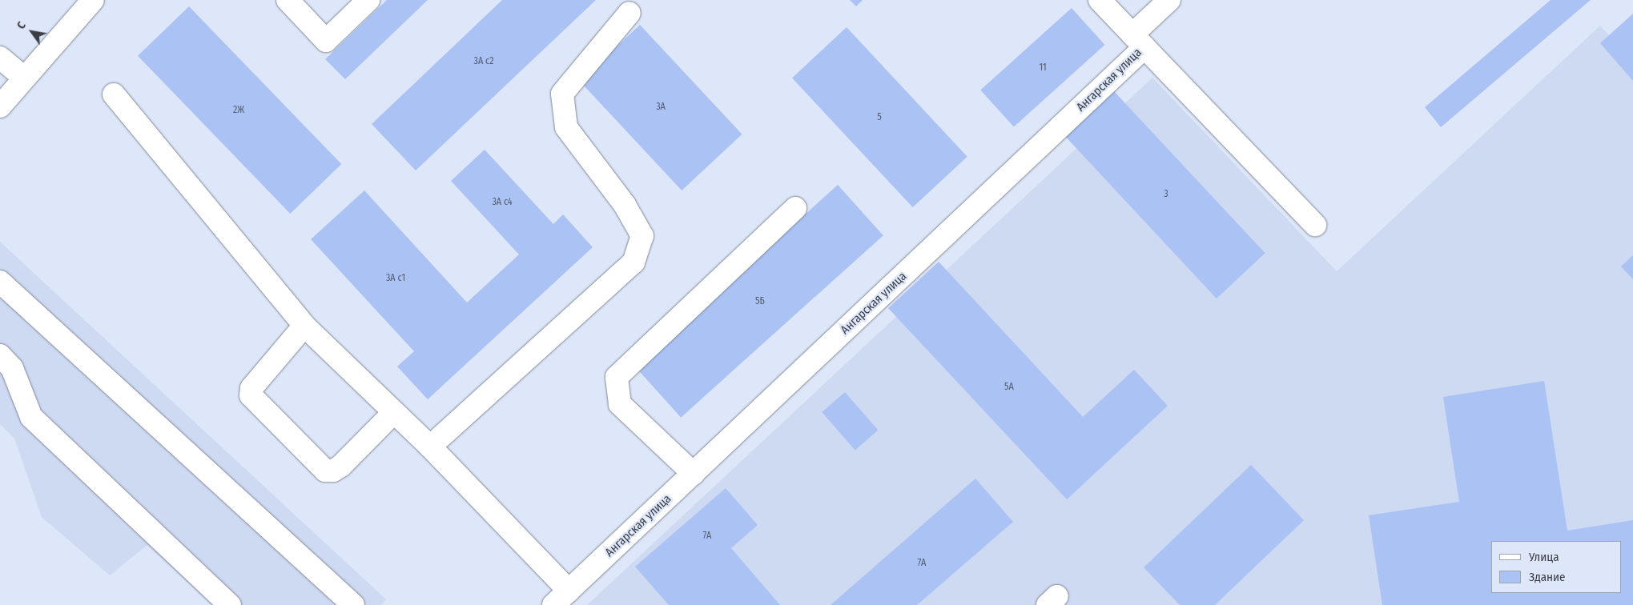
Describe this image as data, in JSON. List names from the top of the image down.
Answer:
{
  "streets": {
    "street": ["Ангарская улица"]
  },
  "house_numbers": [
    "3А с2",
    "11",
    "3А",
    "2Ж",
    "5",
    "3",
    "3А с4",
    "3А с1",
    "5Б",
    "5А",
    "7А",
    "7А"
  ],
  "legend": ["Улица", "Здание"],
  "north": "top left"
}
